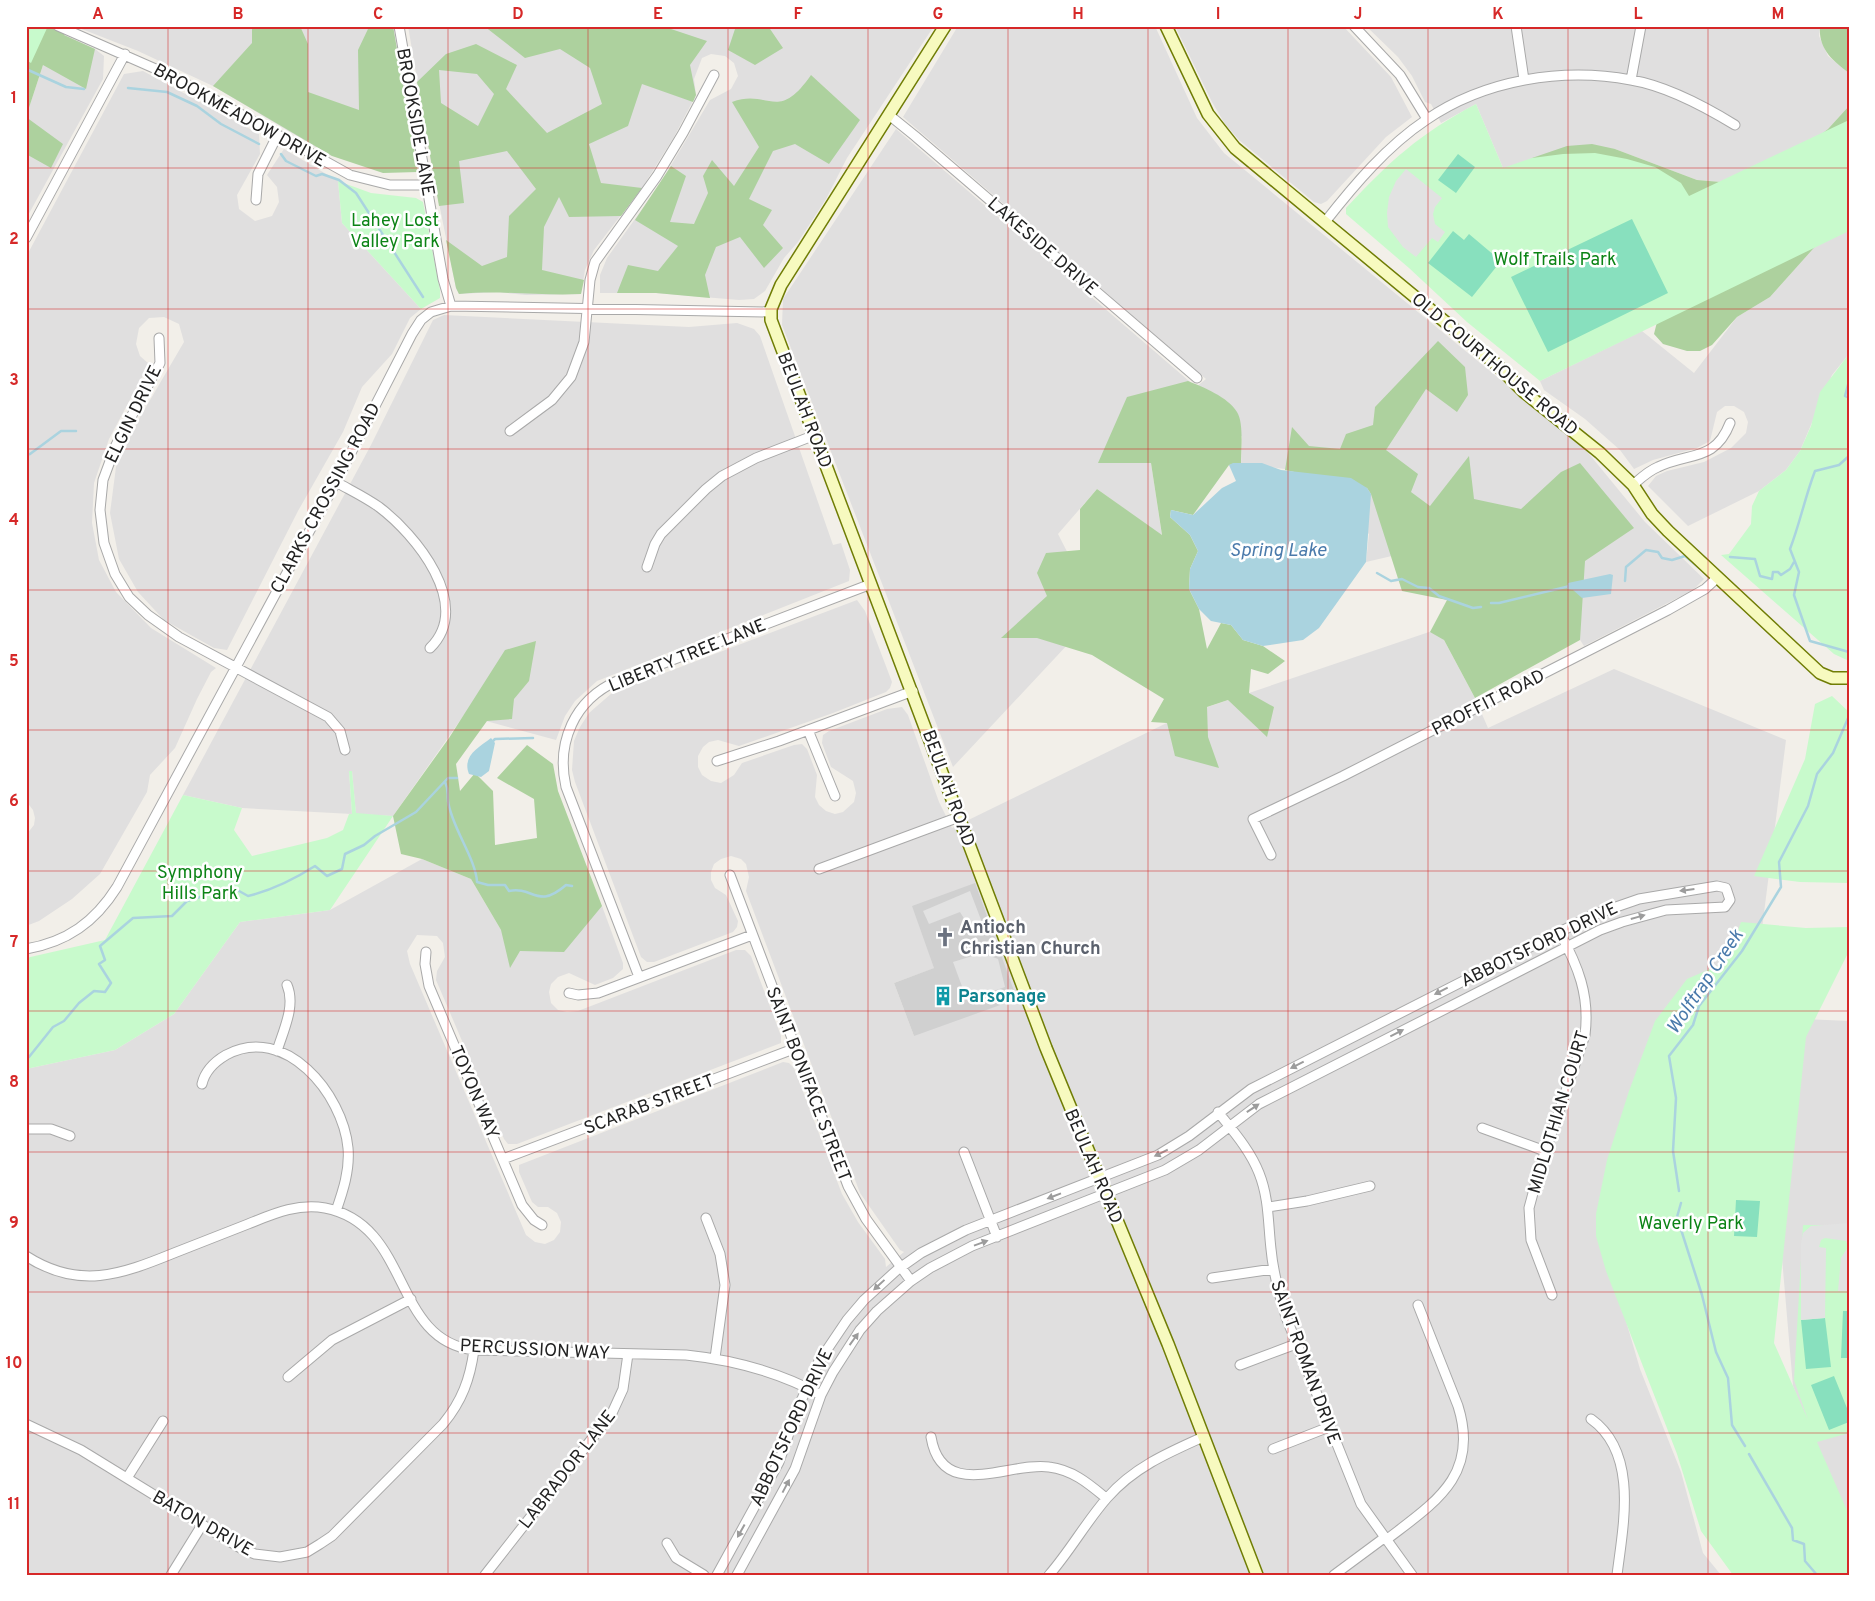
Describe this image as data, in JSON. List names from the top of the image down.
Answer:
{
  "streets": {
    "main road": ["OLD COURTHOUSE ROAD", "BEULAH ROAD"],
    "street": [
      "BROOKMEADOW DRIVE",
      "BROOKSIDE LANE",
      "LAKESIDE DRIVE",
      "ELGIN DRIVE",
      "CLARKS CROSSING ROAD",
      "LIBERTY TREE LANE",
      "PROFFIT ROAD",
      "ABBOTSFORD DRIVE",
      "SAINT BONIFACE STREET",
      "TOYON WAY",
      "SCARAB STREET",
      "MIDLOTHIAN COURT",
      "PERCUSSION WAY",
      "SAINT ROMAN DRIVE",
      "LABRADOR LANE",
      "BATON DRIVE"
    ]
  },
  "crossings": [
    ["BROOKMEADOW DRIVE", "BROOKSIDE LANE"],
    ["BROOKSIDE LANE", "CLARKS CROSSING ROAD"],
    ["OLD COURTHOUSE ROAD", "PROFFIT ROAD"],
    ["BEULAH ROAD", "CLARKS CROSSING ROAD"],
    ["BEULAH ROAD", "LIBERTY TREE LANE"],
    ["BEULAH ROAD", "ABBOTSFORD DRIVE"],
    ["ELGIN DRIVE", "CLARKS CROSSING ROAD"],
    ["ABBOTSFORD DRIVE", "SAINT BONIFACE STREET"],
    ["ABBOTSFORD DRIVE", "MIDLOTHIAN COURT"],
    ["ABBOTSFORD DRIVE", "PERCUSSION WAY"],
    ["ABBOTSFORD DRIVE", "SAINT ROMAN DRIVE"],
    ["SAINT BONIFACE STREET", "SCARAB STREET"],
    ["TOYON WAY", "SCARAB STREET"],
    ["PERCUSSION WAY", "LABRADOR LANE"],
    ["PERCUSSION WAY", "BATON DRIVE"]
  ],
  "water": ["Spring Lake", "Wolftrap Creek"],
  "parks": [
    "Lahey Lost Valley Park",
    "Wolf Trails Park",
    "Symphony Hills Park",
    "Waverly Park"
  ],
  "places": {
    "church": ["Antioch Christian Church"],
    "building": ["Parsonage"]
  },
  "grid": {
    "columns": [
      "A",
      "B",
      "C",
      "D",
      "E",
      "F",
      "G",
      "H",
      "I",
      "J",
      "K",
      "L",
      "M"
    ],
    "rows": [
      "1",
      "2",
      "3",
      "4",
      "5",
      "6",
      "7",
      "8",
      "9",
      "10",
      "11"
    ]
  }
}
